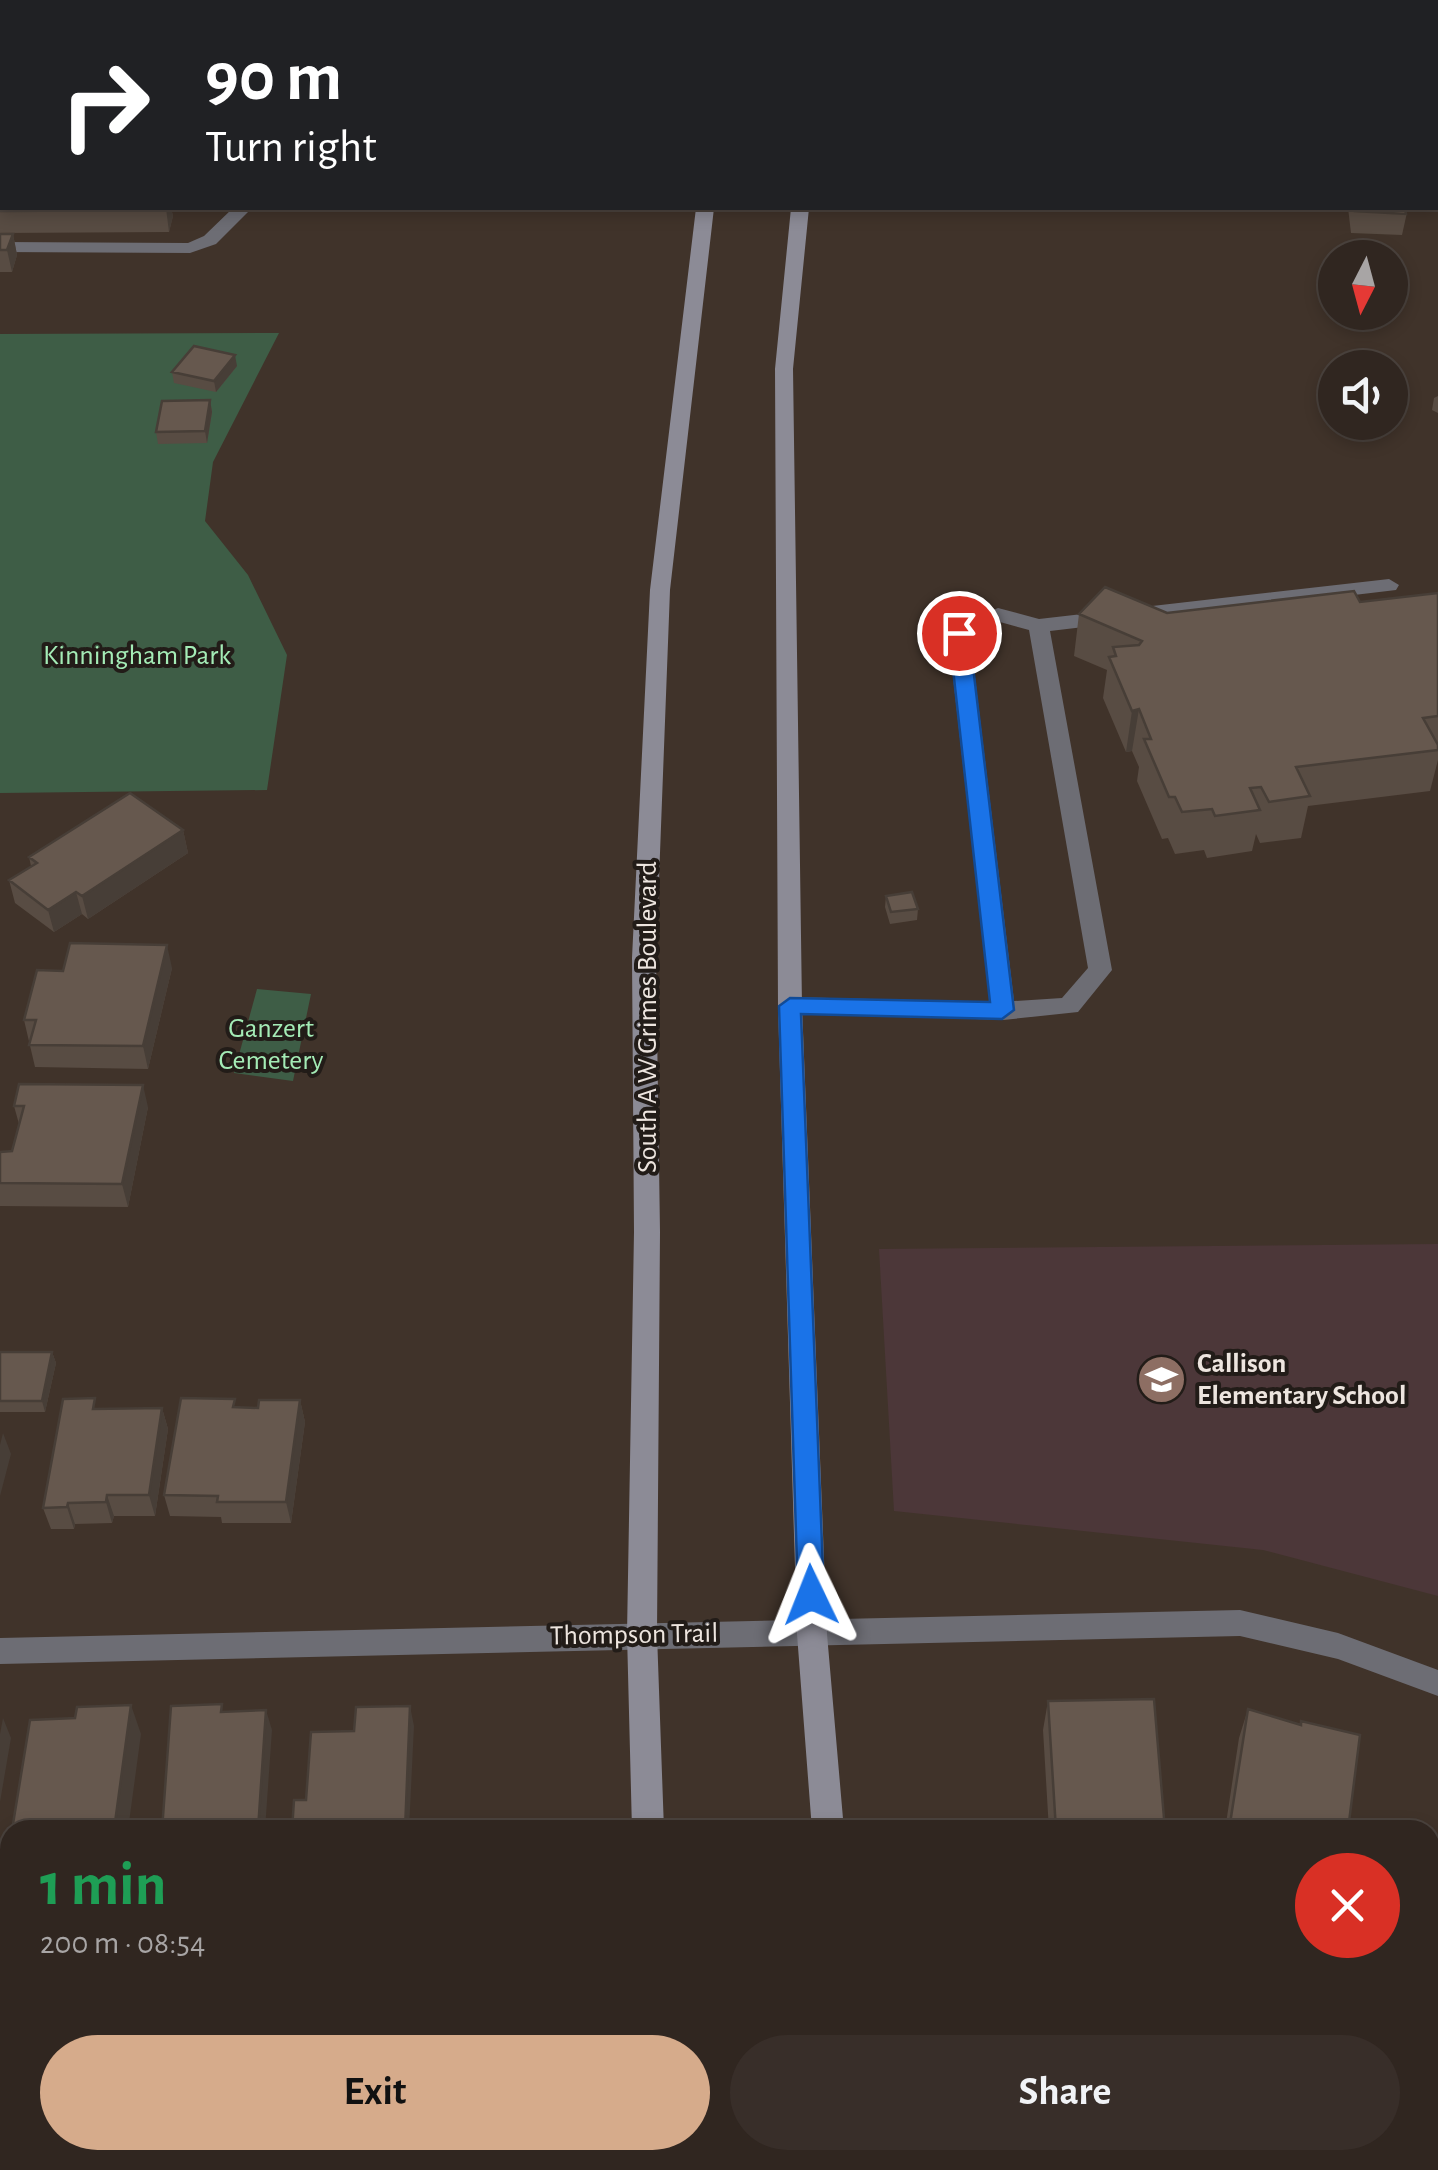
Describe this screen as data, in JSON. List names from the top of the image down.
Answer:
{
  "streets": {
    "main road": ["South A W Grimes Boulevard"],
    "street": ["Thompson Trail"]
  },
  "crossings": [
    ["South A W Grimes Boulevard", "Thompson Trail"]
  ],
  "parks": ["Kinningham Park", "Ganzert Cemetery"],
  "places": {
    "school or university": ["Callison Elementary School"]
  },
  "north": "bottom",
  "page": {
    "turn": ["90 m", "Turn right"],
    "heading": ["1 min", "200 m · 08:54"],
    "buttons": ["Exit", "Share"]
  }
}
